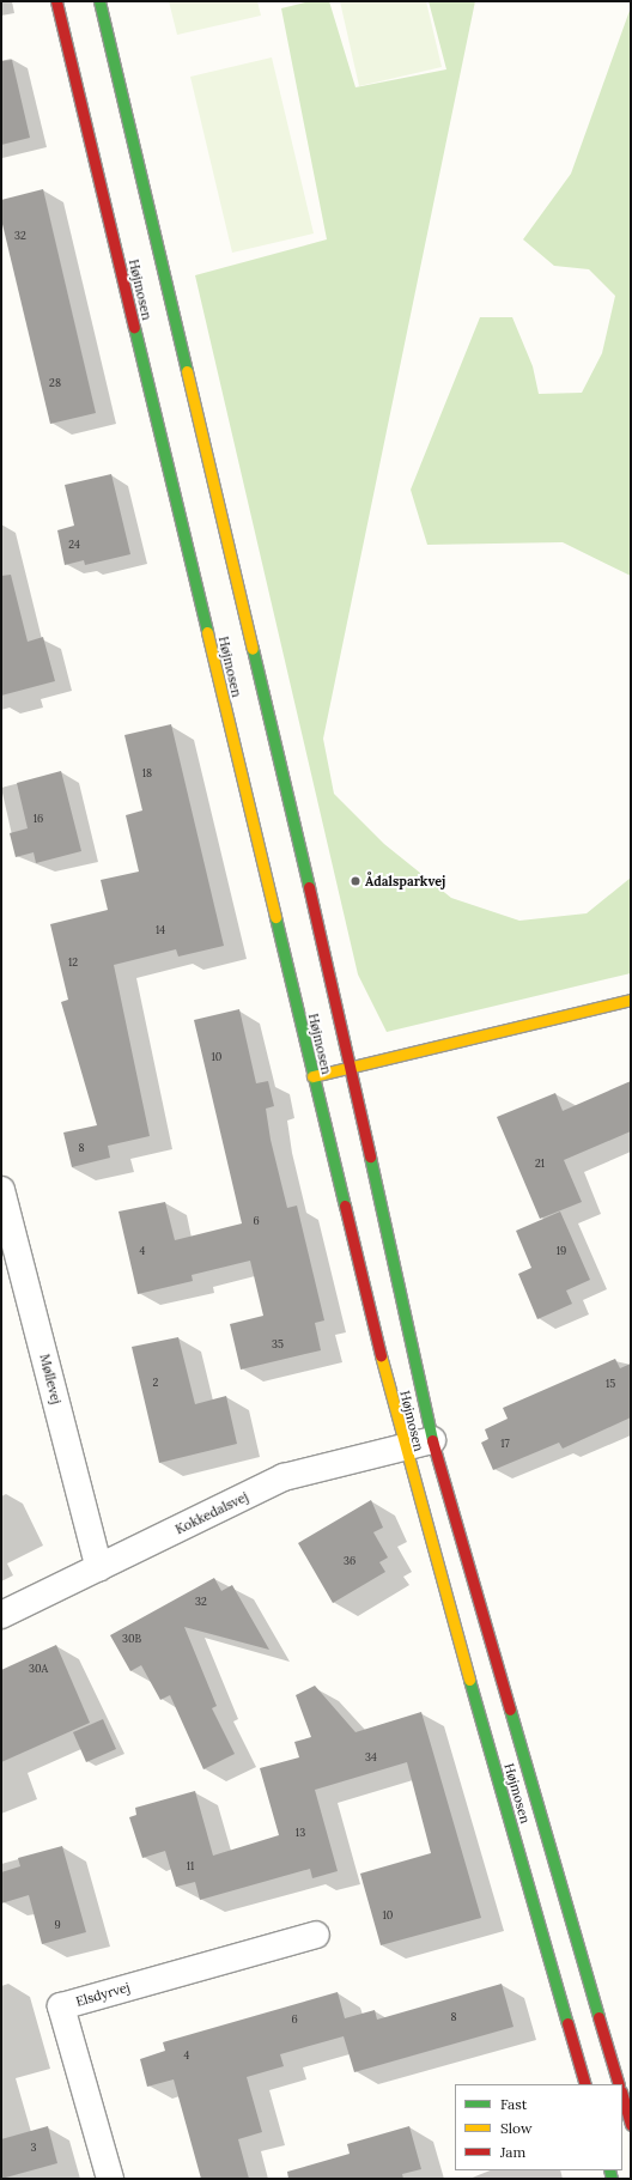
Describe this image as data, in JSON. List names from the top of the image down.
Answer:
{
  "streets": {
    "street": [
      "Højmosen",
      "Møllevej",
      "Kokkedalsvej",
      "Elsdyrvej"
    ]
  },
  "crossings": [
    ["Højmosen", "Kokkedalsvej"],
    ["Møllevej", "Kokkedalsvej"]
  ],
  "places": ["Ådalsparkvej"],
  "house_numbers": [
    "32",
    "28",
    "24",
    "18",
    "16",
    "14",
    "12",
    "10",
    "8",
    "21",
    "6",
    "4",
    "19",
    "35",
    "2",
    "15",
    "17",
    "36",
    "32",
    "30B",
    "30A",
    "34",
    "13",
    "11",
    "10",
    "9",
    "8",
    "6",
    "4",
    "3"
  ],
  "legend": ["Fast", "Slow", "Jam"]
}
